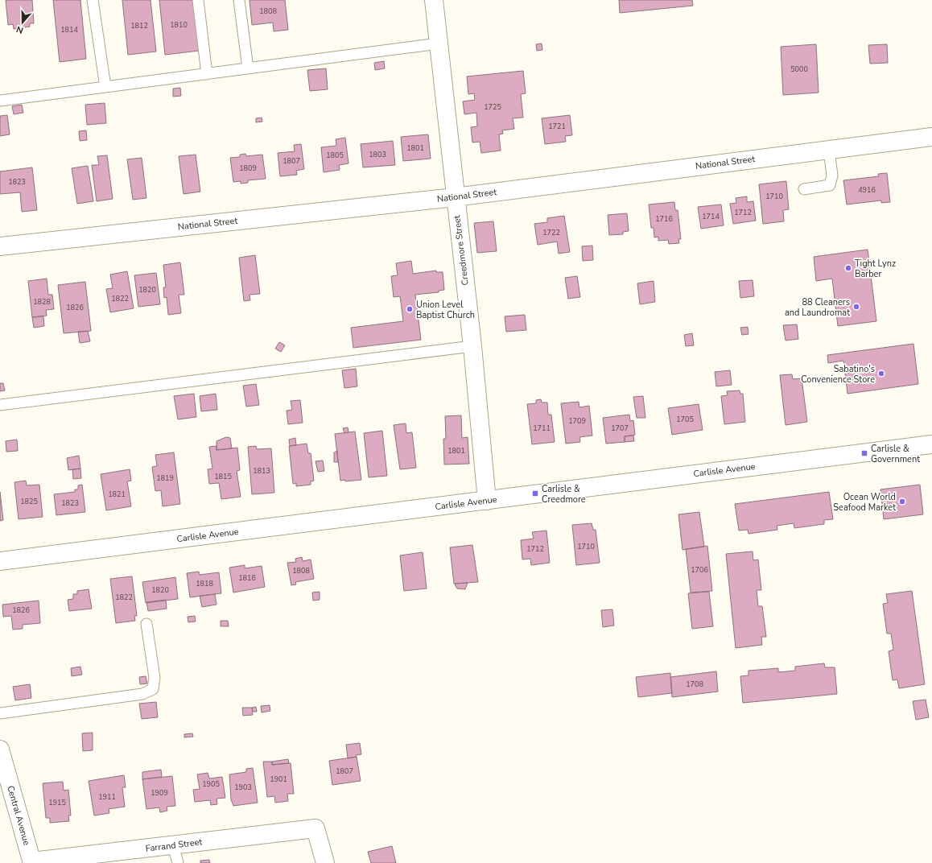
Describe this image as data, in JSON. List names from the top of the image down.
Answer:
{
  "streets": {
    "street": [
      "National Street",
      "Creedmore Street",
      "Carlisle Avenue",
      "Central Avenue",
      "Farrand Street"
    ]
  },
  "crossings": [
    ["National Street", "Creedmore Street"],
    ["Creedmore Street", "Carlisle Avenue"],
    ["Central Avenue", "Farrand Street"]
  ],
  "places": {
    "other": [
      "Tight Lynz Barber",
      "88 Cleaners and Laundromat",
      "Union Level Baptist Church",
      "Sabatino's Convenience Store",
      "Ocean World Seafood Market"
    ],
    "transit": ["Carlisle & Government", "Carlisle & Creedmore"]
  },
  "house_numbers": [
    "1808",
    "1810",
    "1812",
    "1814",
    "5000",
    "1725",
    "1721",
    "1801",
    "1803",
    "1805",
    "1807",
    "1809",
    "1823",
    "4916",
    "1710",
    "1712",
    "1714",
    "1716",
    "1722",
    "1820",
    "1822",
    "1828",
    "1826",
    "1705",
    "1709",
    "1711",
    "1707",
    "1801",
    "1813",
    "1815",
    "1819",
    "1821",
    "1825",
    "1823",
    "1710",
    "1712",
    "1706",
    "1808",
    "1816",
    "1818",
    "1820",
    "1822",
    "1826",
    "1708",
    "1807",
    "1901",
    "1905",
    "1903",
    "1909",
    "1911",
    "1915"
  ],
  "north": "bottom"
}
